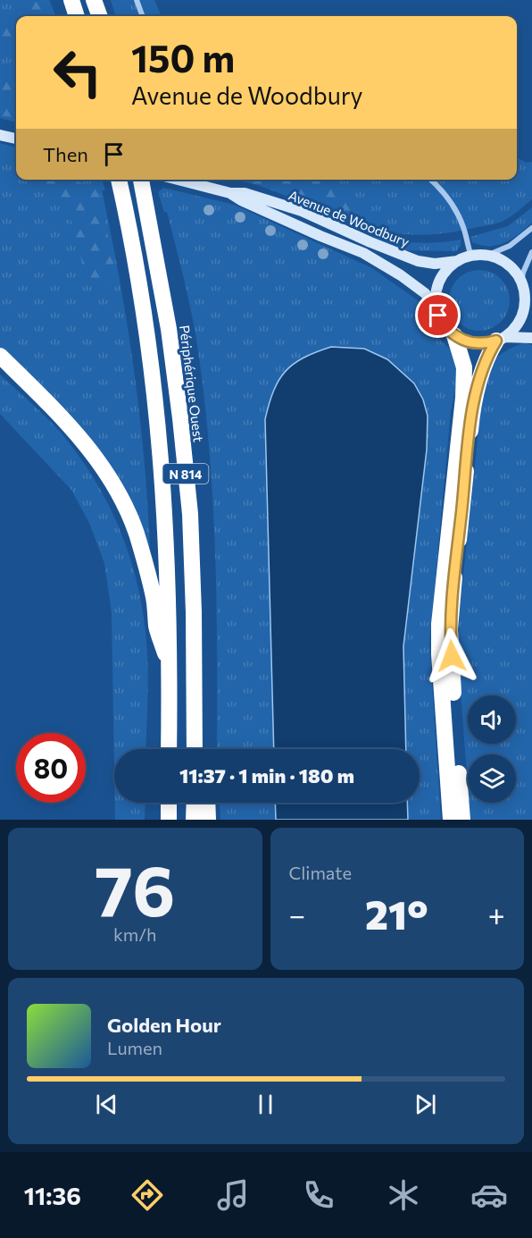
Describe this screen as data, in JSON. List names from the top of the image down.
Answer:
{
  "streets": {
    "highway": ["Périphérique Ouest", "N 814"],
    "street": ["Avenue de Woodbury"]
  },
  "page": {
    "turn": ["150 m", "Avenue de Woodbury"],
    "then": "Then",
    "limit": "80",
    "trip": "11:37 · 1 min · 180 m",
    "tile": [
      ["76", "km/h"],
      "Climate"
    ],
    "heat": ["−", "21°", "+"],
    "song": ["Golden Hour", "Lumen"],
    "tabs": "11:36"
  }
}
